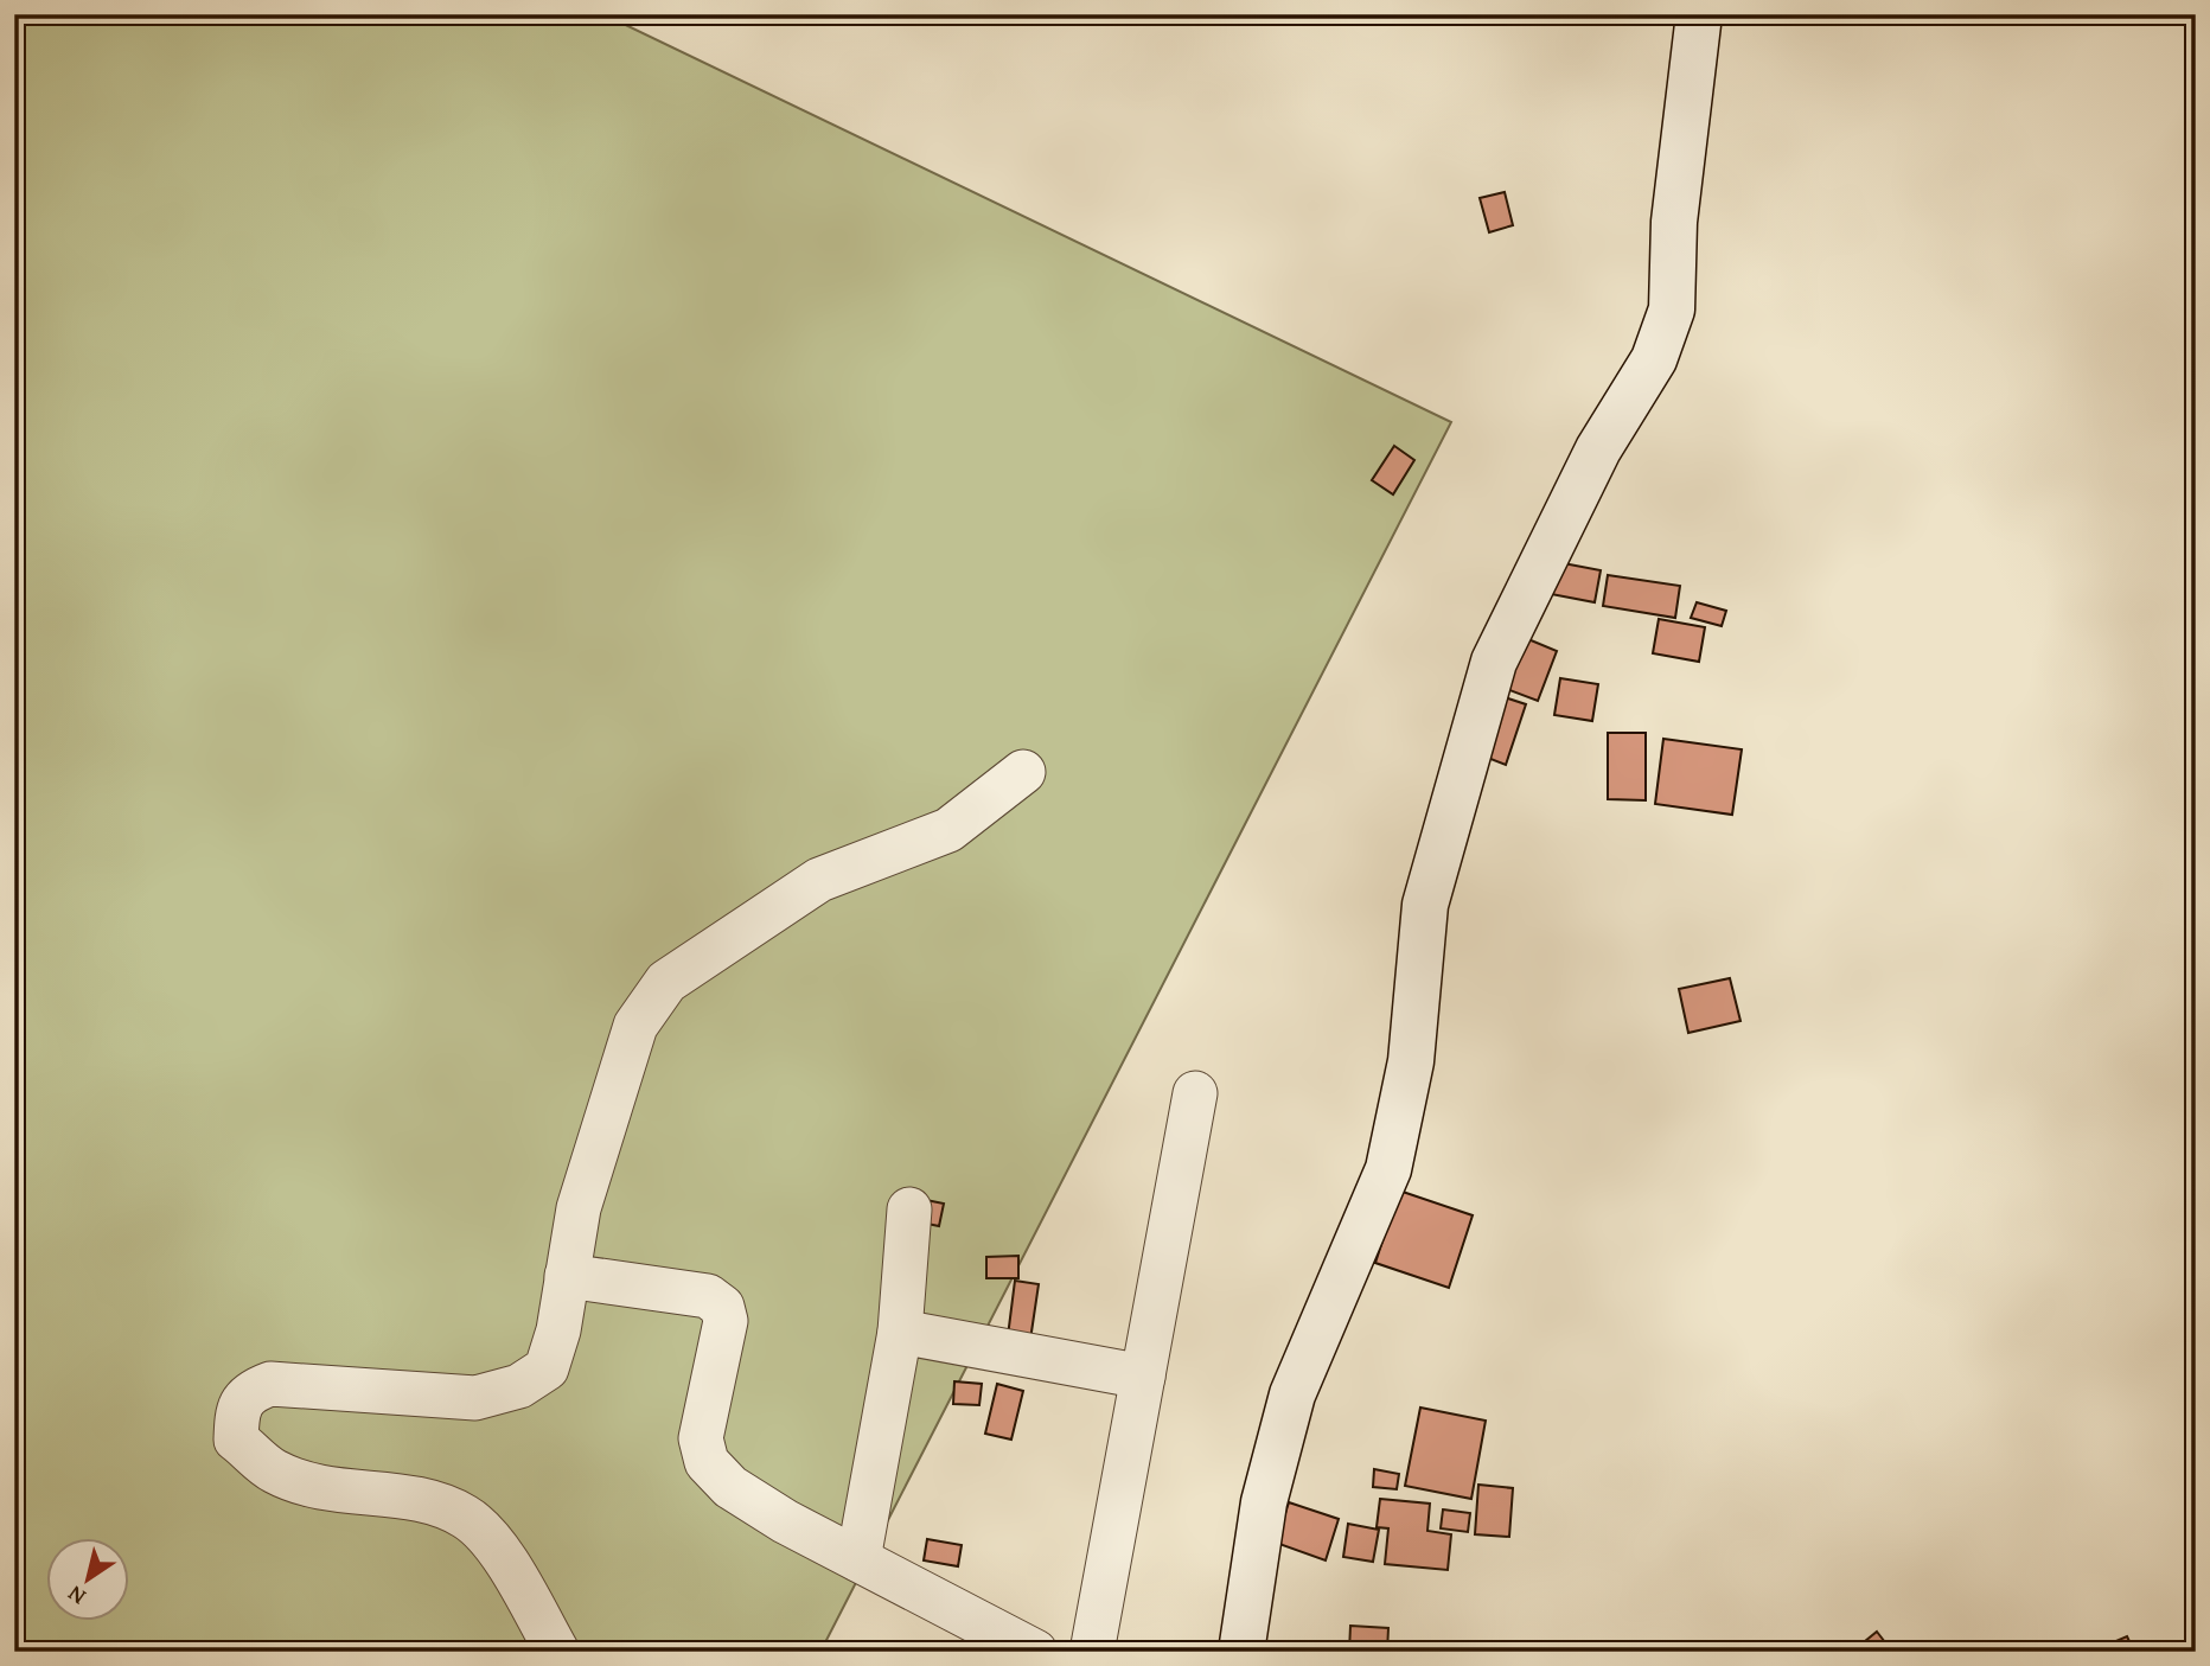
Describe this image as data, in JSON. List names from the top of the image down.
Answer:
{
  "north": "bottom left"
}
